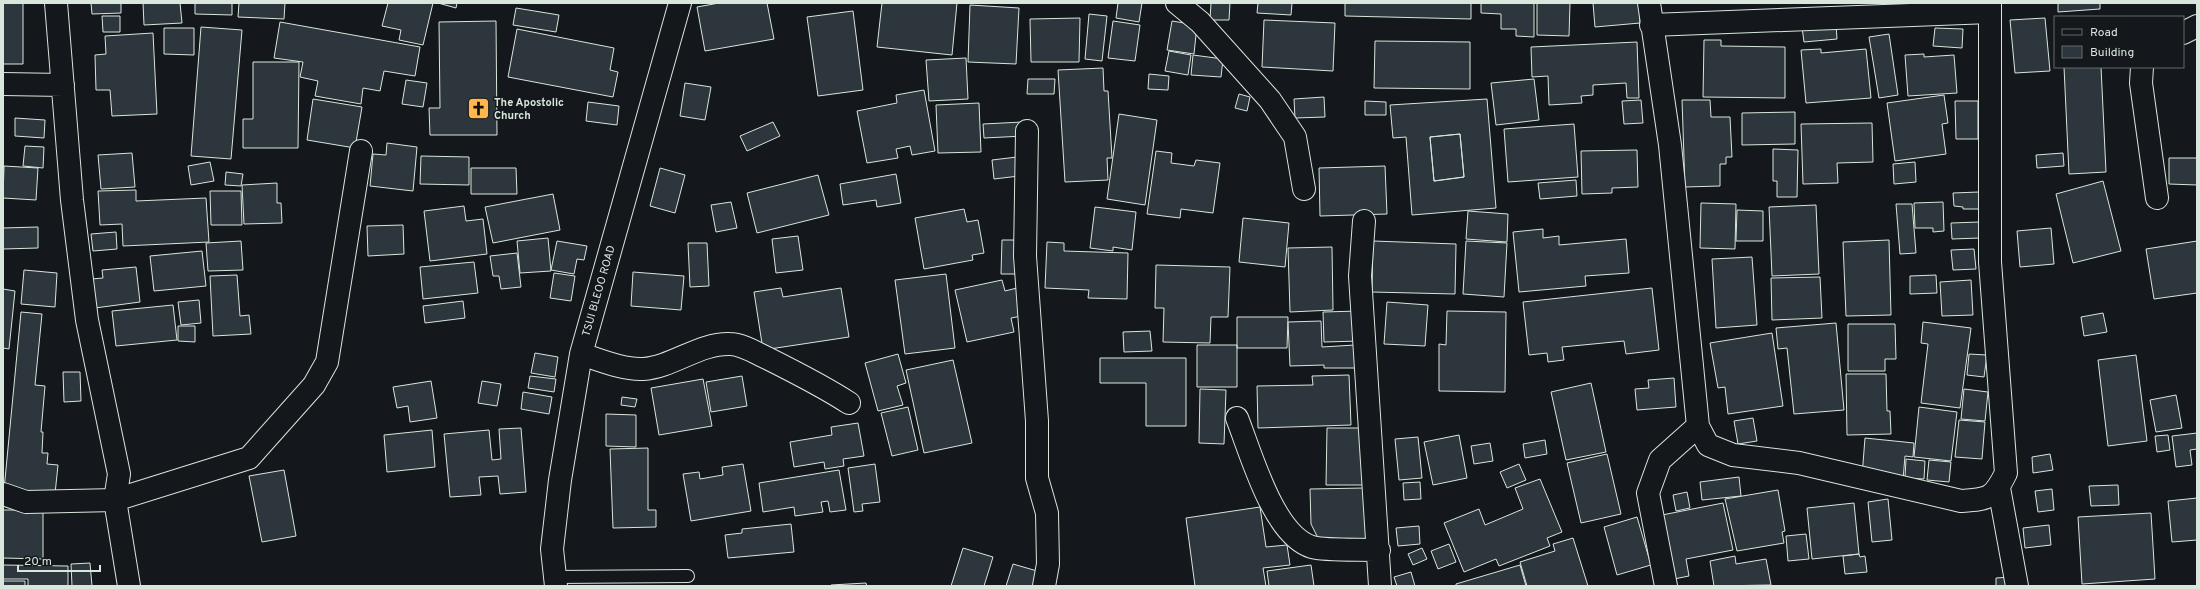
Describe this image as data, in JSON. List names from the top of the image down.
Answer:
{
  "streets": {
    "street": ["TSUI BLEOO ROAD"]
  },
  "places": {
    "church": ["The Apostolic Church"]
  },
  "legend": ["Road", "Building"],
  "scale_bar": "20 m"
}
